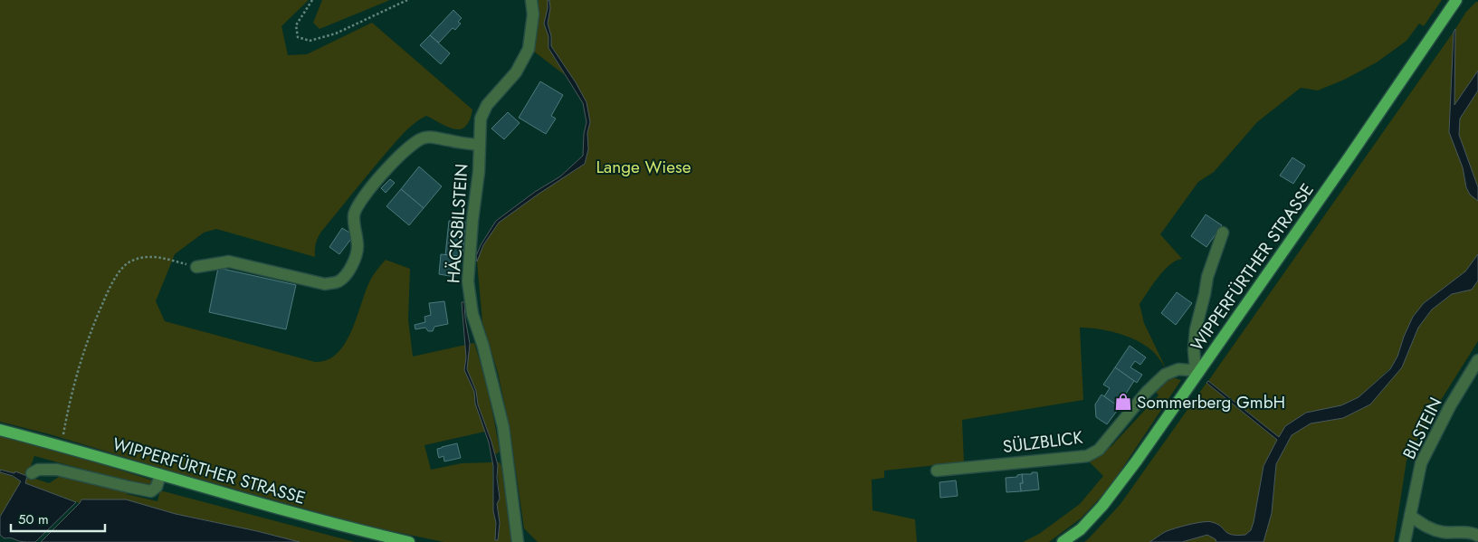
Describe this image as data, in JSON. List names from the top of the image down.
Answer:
{
  "streets": {
    "main road": ["WIPPERFÜRTHER STRASSE"],
    "street": ["HÄCKSBILSTEIN", "BILSTEIN", "SÜLZBLICK"]
  },
  "crossings": [
    ["WIPPERFÜRTHER STRASSE", "SÜLZBLICK"]
  ],
  "parks": ["Lange Wiese"],
  "places": {
    "shop": ["Sommerberg GmbH"]
  },
  "scale_bar": "50 m"
}
